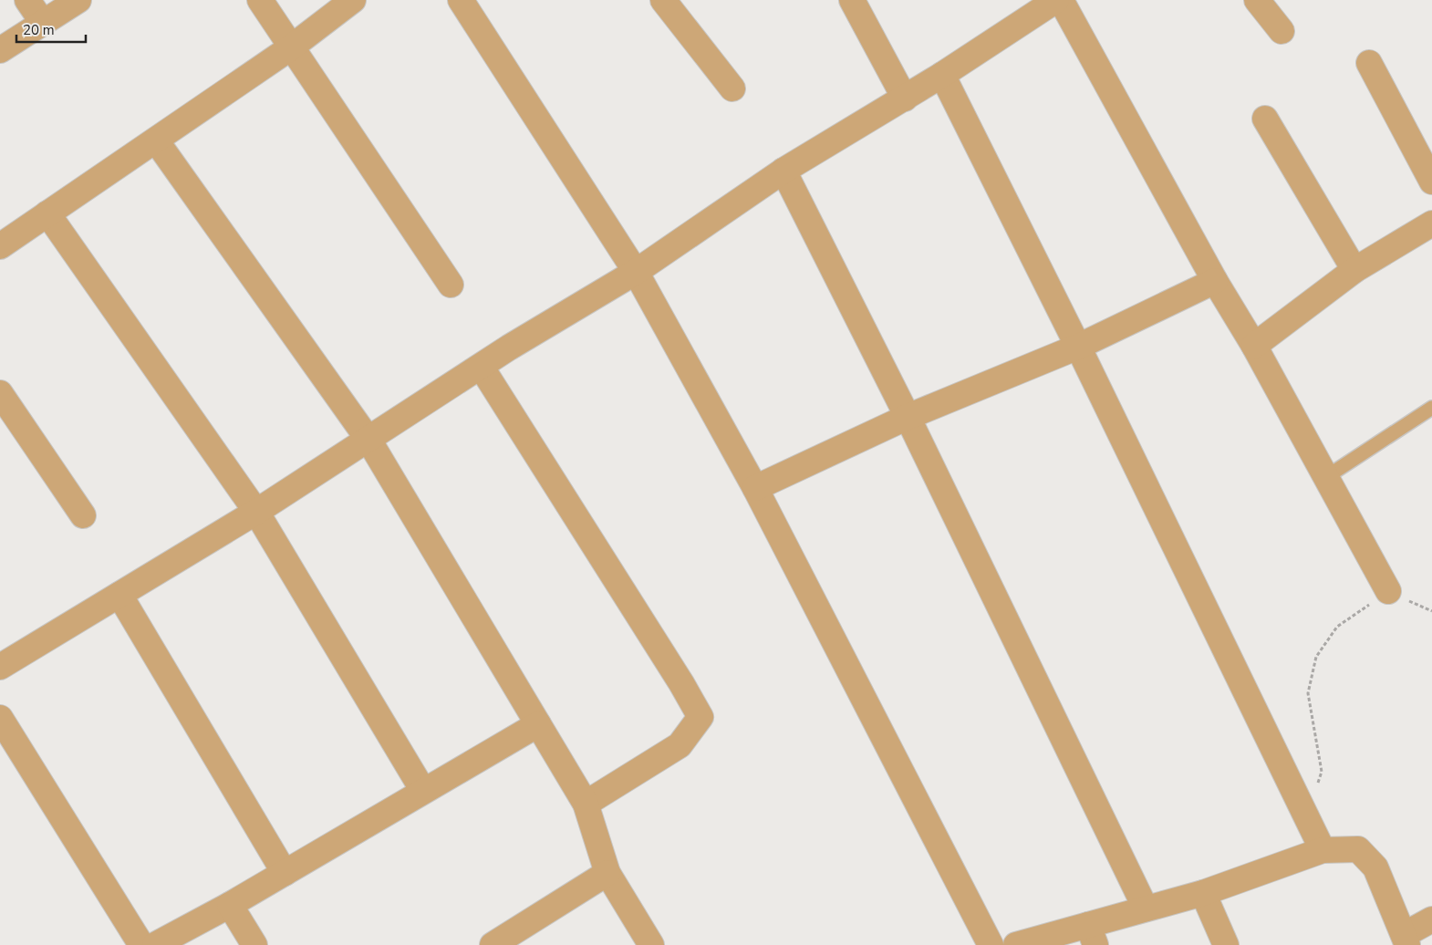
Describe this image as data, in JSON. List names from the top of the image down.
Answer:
{
  "scale_bar": "20 m"
}
